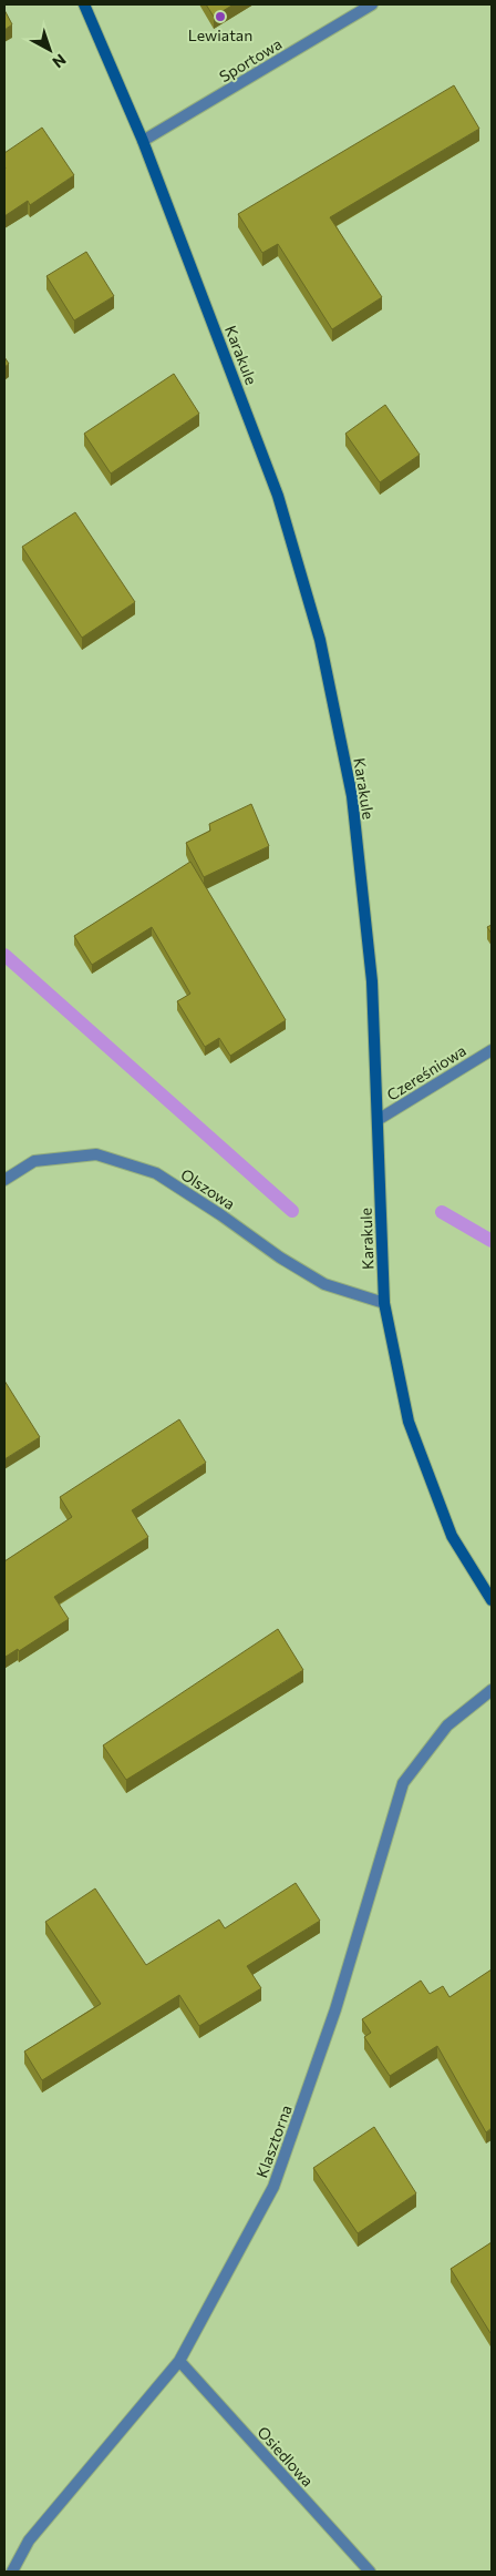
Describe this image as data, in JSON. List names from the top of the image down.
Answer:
{
  "streets": {
    "street": [
      "Sportowa",
      "Karakule",
      "Czereśniowa",
      "Olszowa",
      "Klasztorna",
      "Osiedlowa"
    ]
  },
  "crossings": [
    ["Sportowa", "Karakule"],
    ["Karakule", "Czereśniowa"],
    ["Karakule", "Olszowa"],
    ["Klasztorna", "Osiedlowa"]
  ],
  "places": ["Lewiatan"],
  "north": "bottom right"
}
